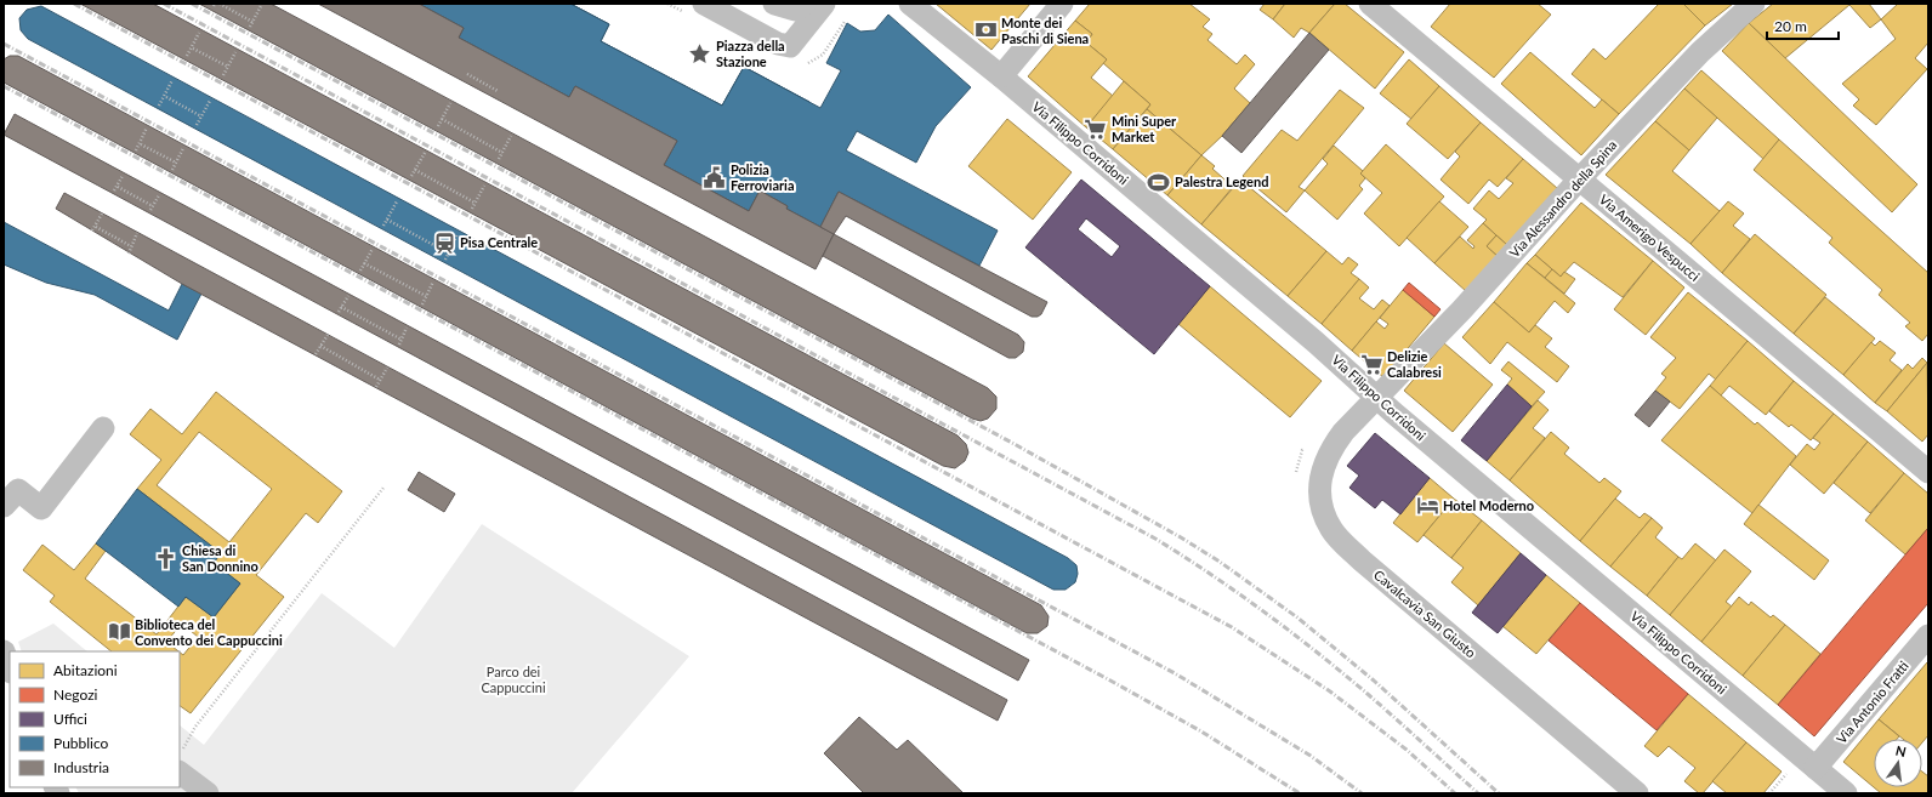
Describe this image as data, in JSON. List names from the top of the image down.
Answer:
{
  "streets": {
    "street": [
      "Via Filippo Corridoni",
      "Via Alessandro della Spina",
      "Via Amerigo Vespucci",
      "Cavalcavia San Giusto",
      "Via Antonio Fratti"
    ]
  },
  "crossings": [
    ["Via Filippo Corridoni", "Via Alessandro della Spina"],
    ["Via Filippo Corridoni", "Cavalcavia San Giusto"],
    ["Via Filippo Corridoni", "Via Antonio Fratti"],
    ["Via Alessandro della Spina", "Via Amerigo Vespucci"],
    ["Via Alessandro della Spina", "Cavalcavia San Giusto"]
  ],
  "parks": ["Parco dei Cappuccini"],
  "places": {
    "bank": ["Monte dei Paschi di Siena"],
    "place": ["Piazza della Stazione"],
    "supermarket": ["Mini Super Market", "Delizie Calabresi"],
    "public building": ["Polizia Ferroviaria"],
    "sports": ["Palestra Legend"],
    "station": ["Pisa Centrale"],
    "hotel": ["Hotel Moderno"],
    "church": ["Chiesa di San Donnino"],
    "library": ["Biblioteca del Convento dei Cappuccini"]
  },
  "legend": [
    "Abitazioni",
    "Negozi",
    "Uffici",
    "Pubblico",
    "Industria"
  ],
  "scale_bar": "20 m",
  "north": "top"
}
